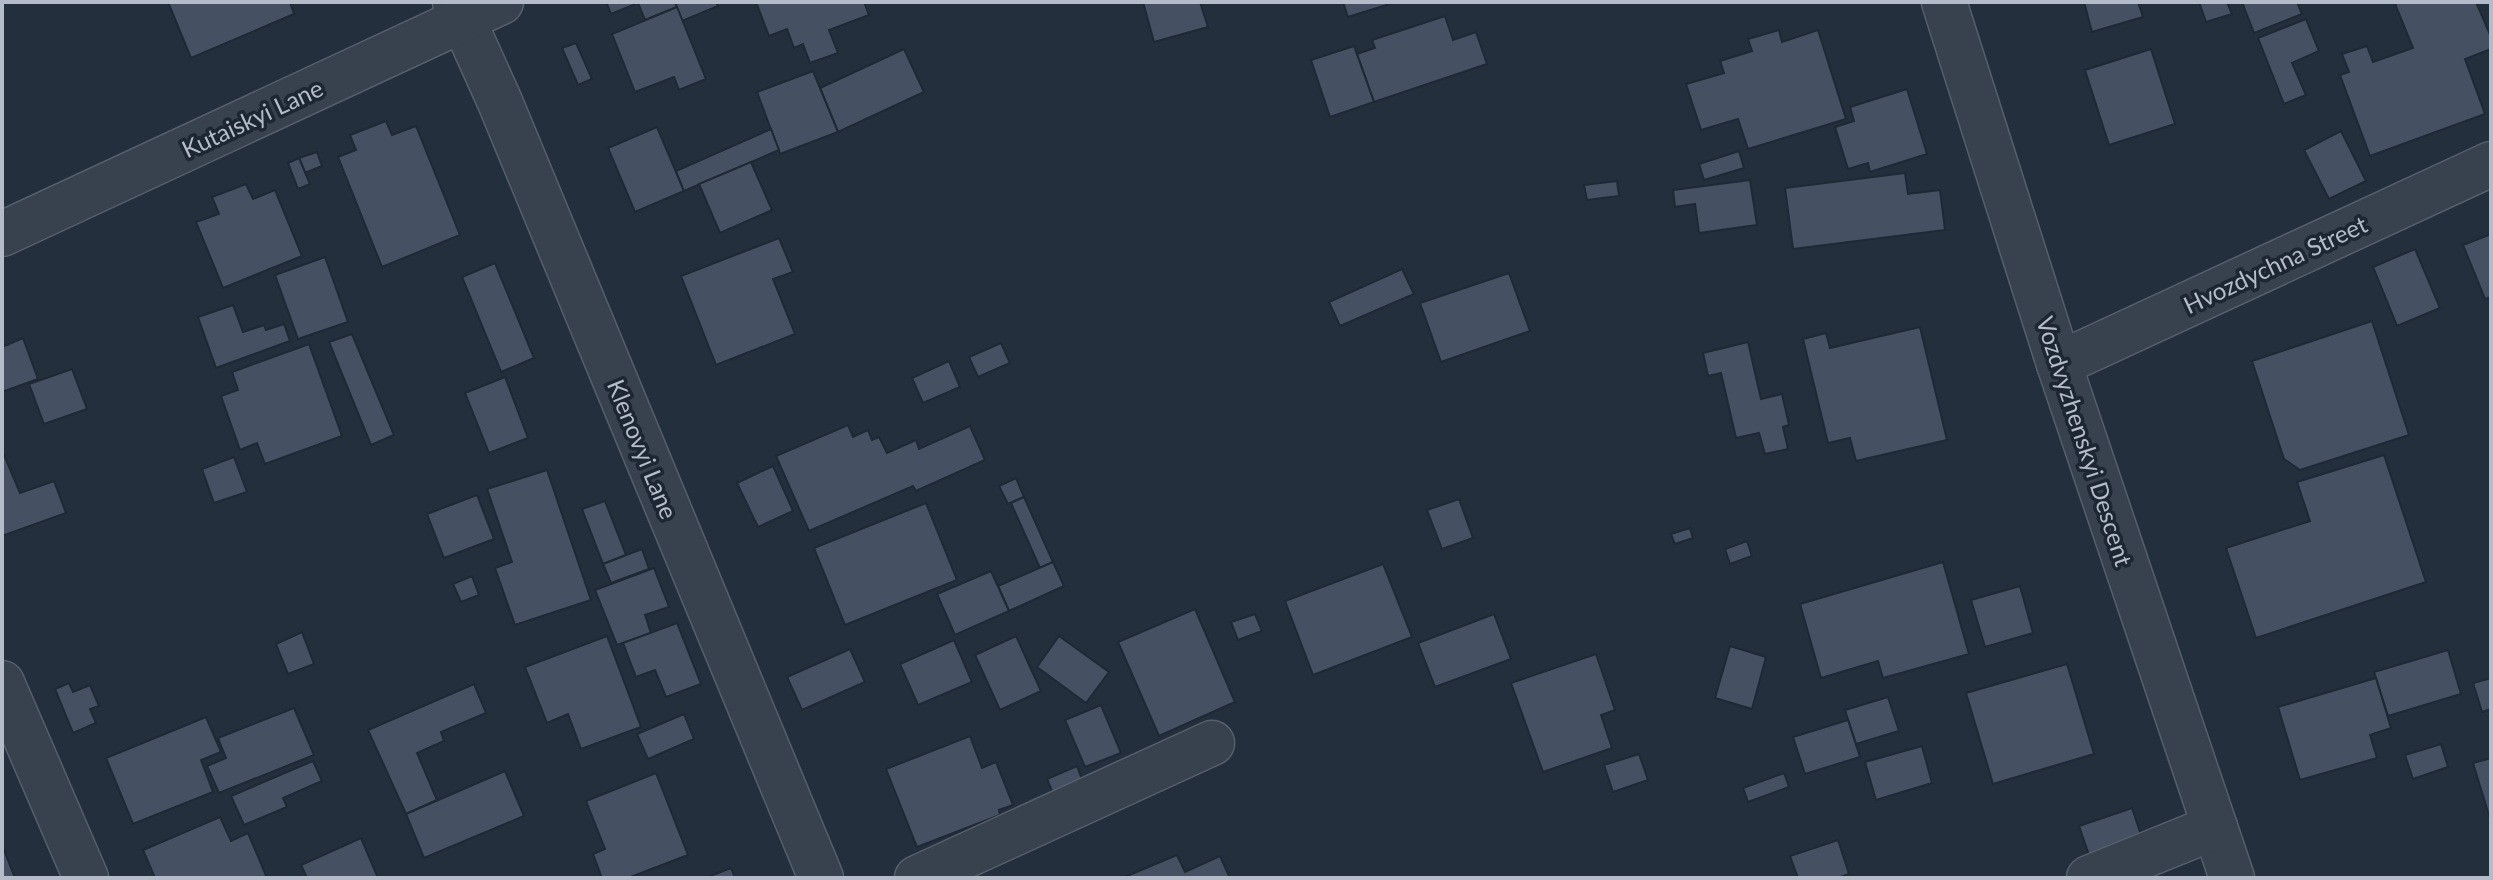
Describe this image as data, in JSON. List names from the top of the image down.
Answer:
{
  "streets": {
    "street": [
      "Kutaiskyi Lane",
      "Hvozdychna Street",
      "Vozdvyzhenskyi Descent",
      "Klenovyi Lane"
    ]
  },
  "crossings": [
    ["Kutaiskyi Lane", "Klenovyi Lane"],
    ["Hvozdychna Street", "Vozdvyzhenskyi Descent"]
  ]
}
